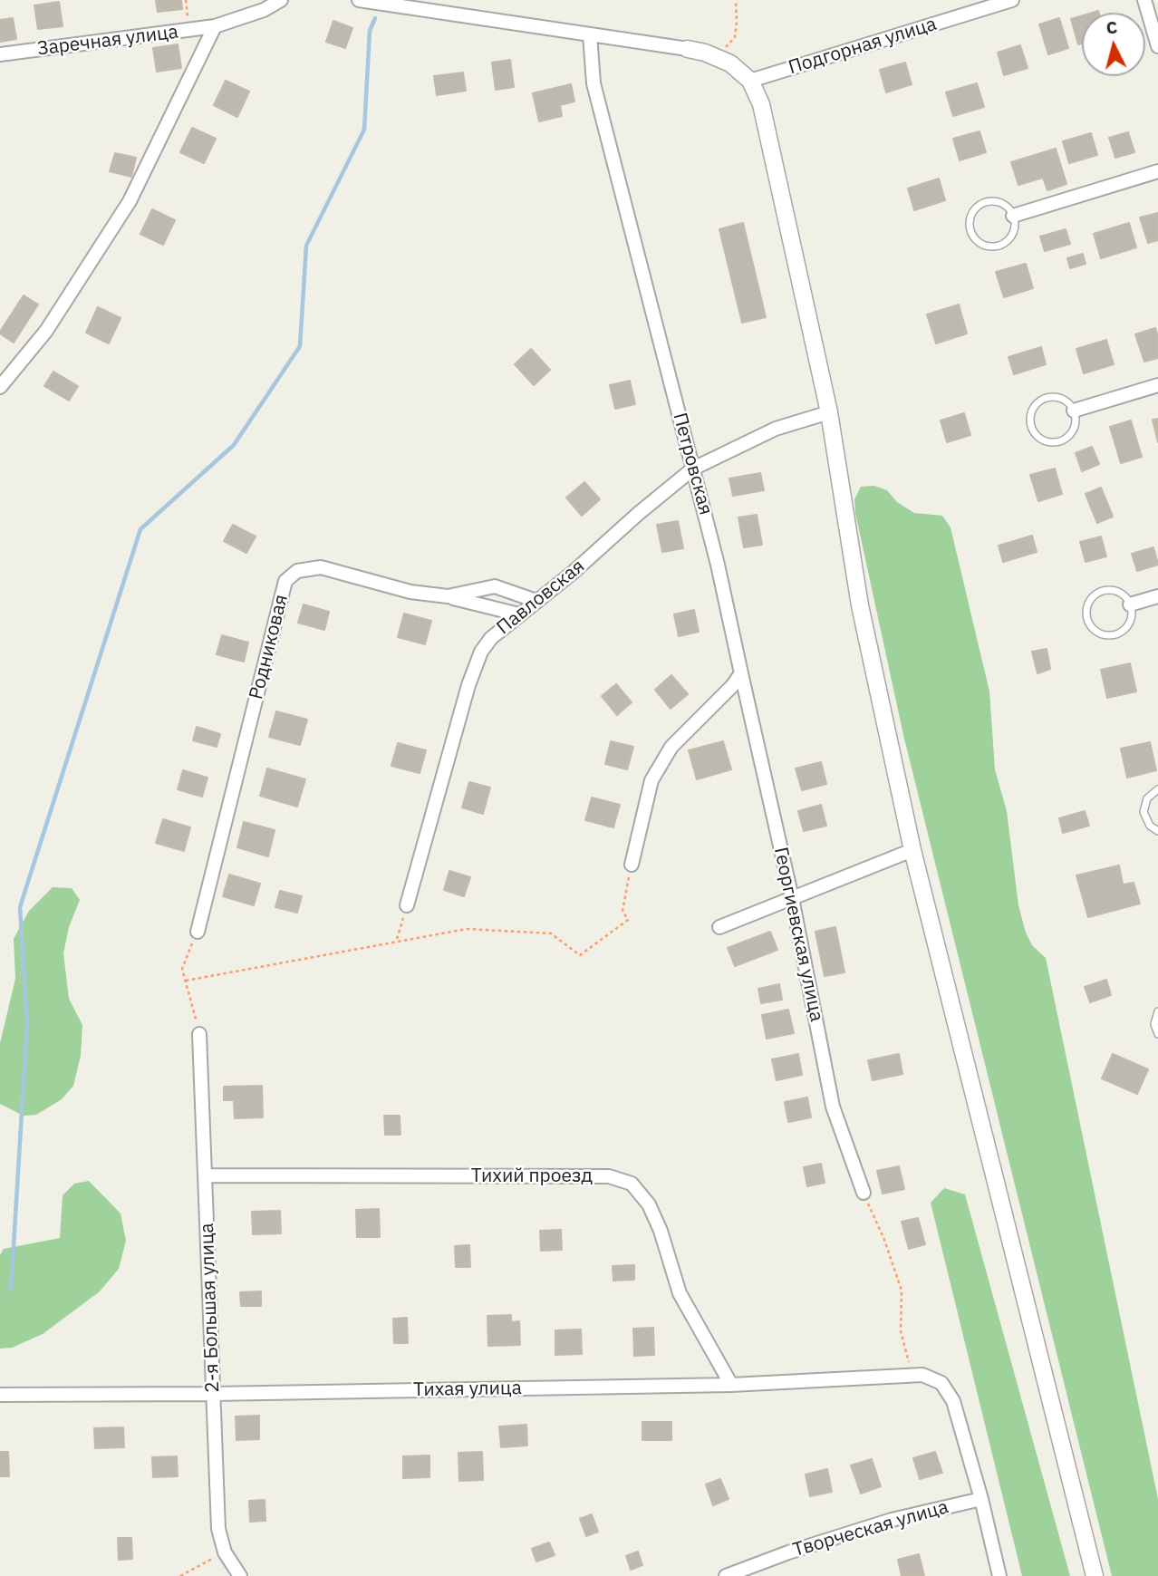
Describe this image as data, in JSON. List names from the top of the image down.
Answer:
{
  "streets": {
    "street": [
      "Заречная улица",
      "Подгорная улица",
      "Петровская",
      "Павловская",
      "Родниковая",
      "Георгиевская улица",
      "Тихий проезд",
      "2-я Большая улица",
      "Тихая улица",
      "Творческая улица"
    ]
  },
  "crossings": [
    ["Петровская", "Павловская"],
    ["Петровская", "Георгиевская улица"],
    ["Павловская", "Родниковая"],
    ["Тихий проезд", "2-я Большая улица"],
    ["Тихий проезд", "Тихая улица"],
    ["2-я Большая улица", "Тихая улица"],
    ["Тихая улица", "Творческая улица"]
  ],
  "north": "top"
}
